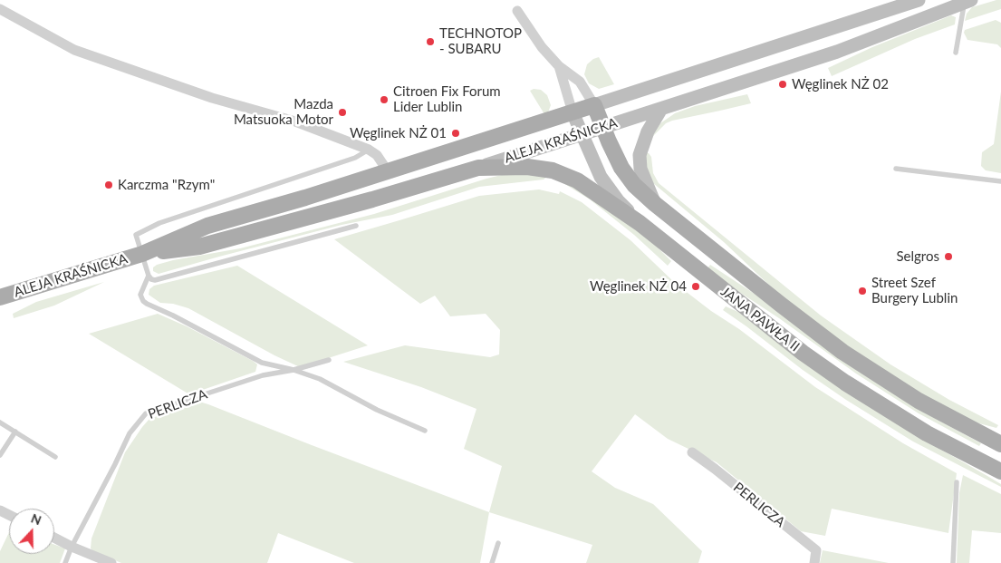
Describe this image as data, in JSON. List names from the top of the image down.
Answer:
{
  "streets": {
    "main road": ["ALEJA KRAŚNICKA", "JANA PAWŁA II"],
    "street": ["PERLICZA"]
  },
  "crossings": [
    ["ALEJA KRAŚNICKA", "JANA PAWŁA II"]
  ],
  "places": [
    "TECHNOTOP - SUBARU",
    "Węglinek NŻ 02",
    "Citroen Fix Forum Lider Lublin",
    "Mazda Matsuoka Motor",
    "Węglinek NŻ 01",
    "Karczma \"Rzym\"",
    "Selgros",
    "Węglinek NŻ 04",
    "Street Szef Burgery Lublin"
  ],
  "north": "top"
}
